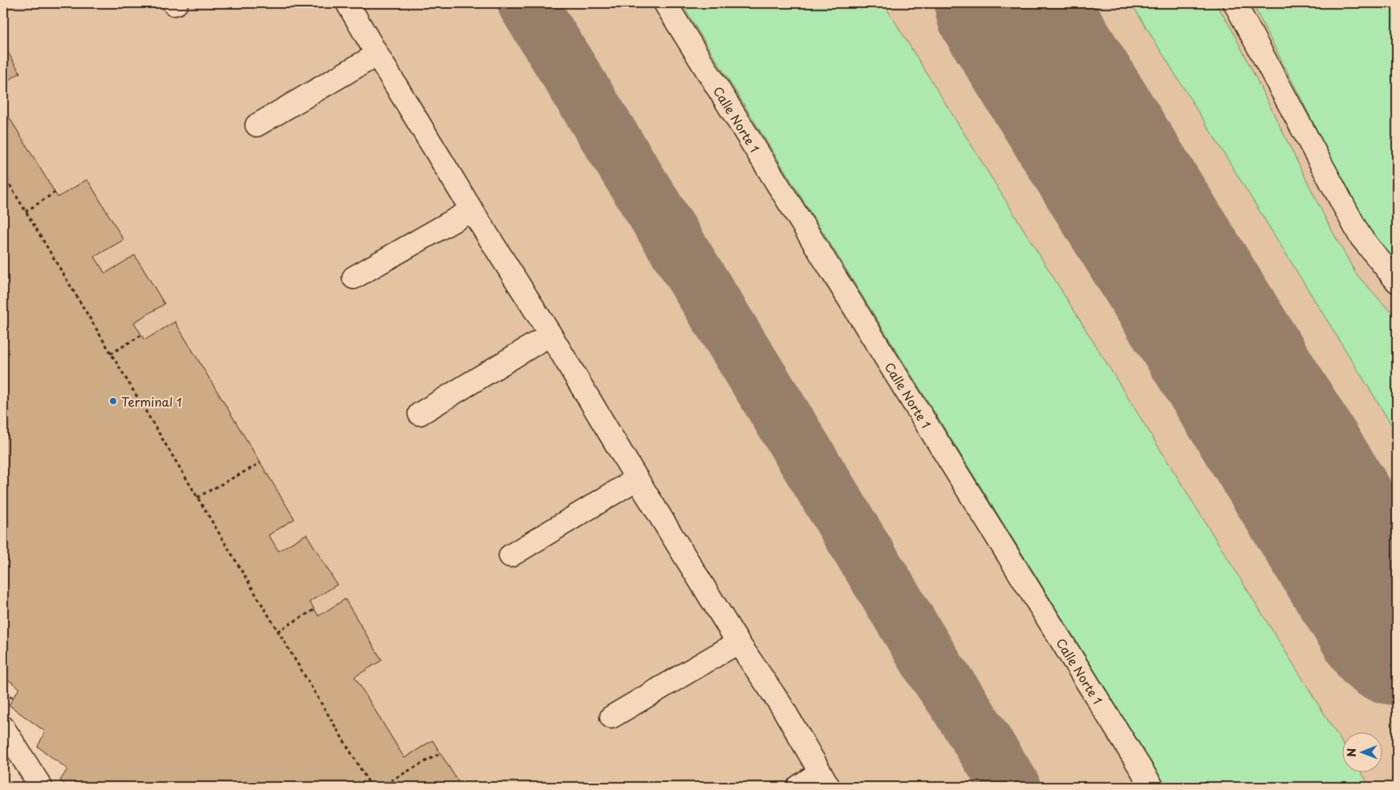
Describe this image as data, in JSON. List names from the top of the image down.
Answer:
{
  "streets": {
    "street": ["Calle Norte 1"]
  },
  "places": ["Terminal 1"],
  "north": "left"
}
